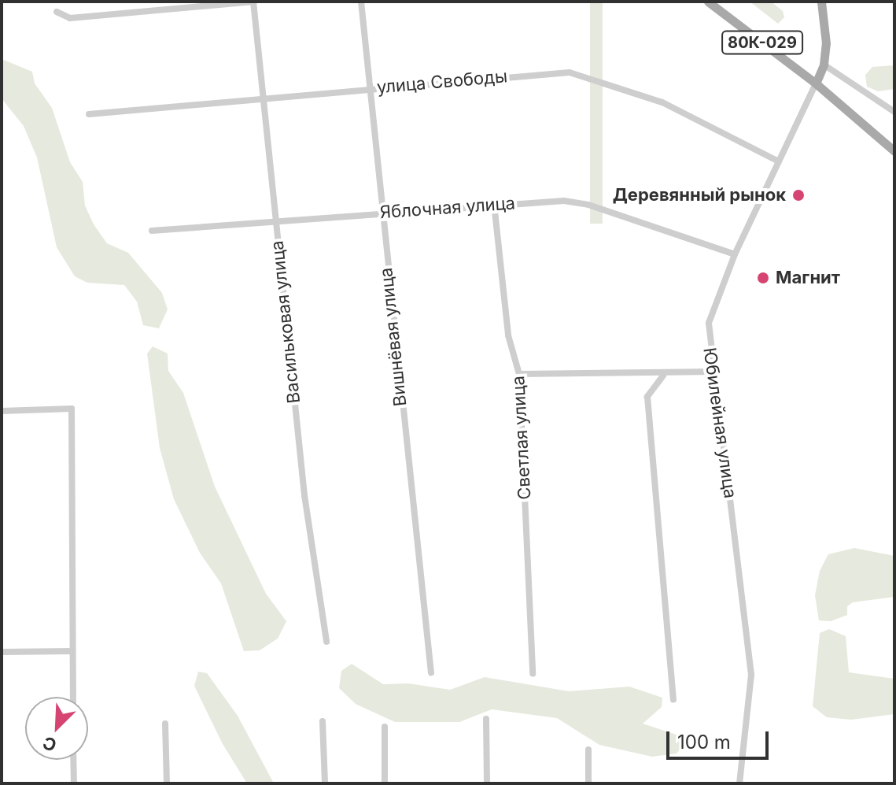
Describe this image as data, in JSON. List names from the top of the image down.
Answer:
{
  "streets": {
    "main road": ["80К-029"],
    "street": [
      "улица Свободы",
      "Яблочная улица",
      "Васильковая улица",
      "Вишнёвая улица",
      "Юбилейная улица",
      "Светлая улица"
    ]
  },
  "crossings": [
    ["80К-029", "Юбилейная улица"],
    ["улица Свободы", "Васильковая улица"],
    ["улица Свободы", "Вишнёвая улица"],
    ["улица Свободы", "Юбилейная улица"],
    ["Яблочная улица", "Васильковая улица"],
    ["Яблочная улица", "Вишнёвая улица"],
    ["Яблочная улица", "Юбилейная улица"],
    ["Яблочная улица", "Светлая улица"]
  ],
  "places": ["Деревянный рынок", "Магнит"],
  "scale_bar": "100 m",
  "north": "bottom left"
}
